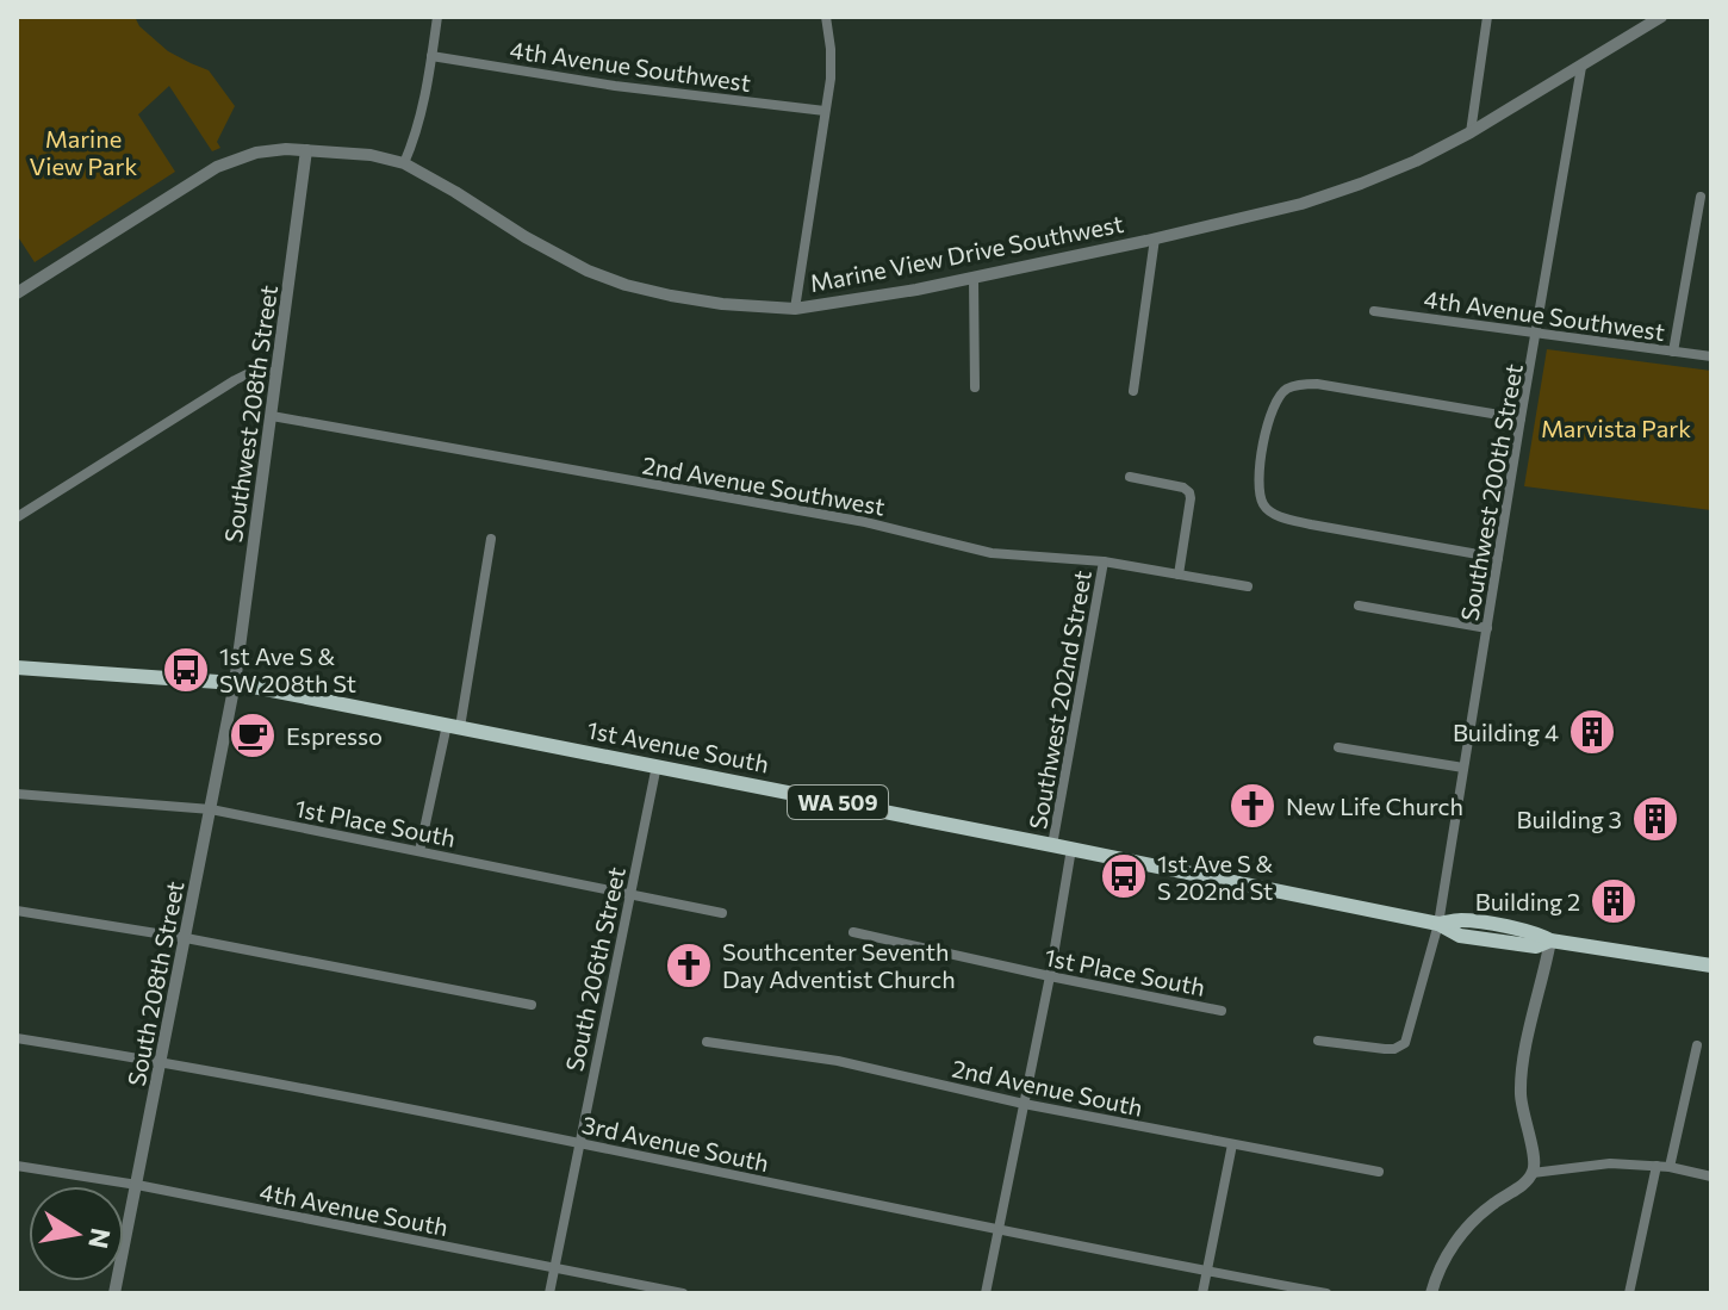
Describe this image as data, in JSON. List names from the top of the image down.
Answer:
{
  "streets": {
    "main road": ["1st Avenue South", "WA 509"],
    "street": [
      "4th Avenue Southwest",
      "Marine View Drive Southwest",
      "Southwest 208th Street",
      "2nd Avenue Southwest",
      "Southwest 200th Street",
      "Southwest 202nd Street",
      "1st Place South",
      "South 206th Street",
      "South 208th Street",
      "2nd Avenue South",
      "3rd Avenue South",
      "4th Avenue South"
    ]
  },
  "crossings": [
    ["4th Avenue Southwest", "Southwest 200th Street"],
    ["Marine View Drive Southwest", "Southwest 208th Street"],
    ["Marine View Drive Southwest", "Southwest 200th Street"],
    ["Southwest 208th Street", "2nd Avenue Southwest"],
    ["Southwest 208th Street", "1st Avenue South"],
    ["Southwest 208th Street", "South 208th Street"],
    ["2nd Avenue Southwest", "Southwest 202nd Street"],
    ["Southwest 200th Street", "1st Avenue South"],
    ["Southwest 202nd Street", "1st Avenue South"],
    ["1st Avenue South", "South 206th Street"],
    ["1st Avenue South", "South 208th Street"],
    ["1st Place South", "South 206th Street"],
    ["1st Place South", "South 208th Street"],
    ["South 206th Street", "3rd Avenue South"],
    ["South 206th Street", "4th Avenue South"],
    ["South 208th Street", "3rd Avenue South"],
    ["South 208th Street", "4th Avenue South"]
  ],
  "parks": ["Marine View Park", "Marvista Park"],
  "places": {
    "bus stop": ["1st Ave S & SW 208th St", "1st Ave S & S 202nd St"],
    "building": ["Building 4", "Building 3", "Building 2"],
    "cafe": ["Espresso"],
    "church": ["New Life Church", "Southcenter Seventh Day Adventist Church"]
  },
  "north": "right"
}
